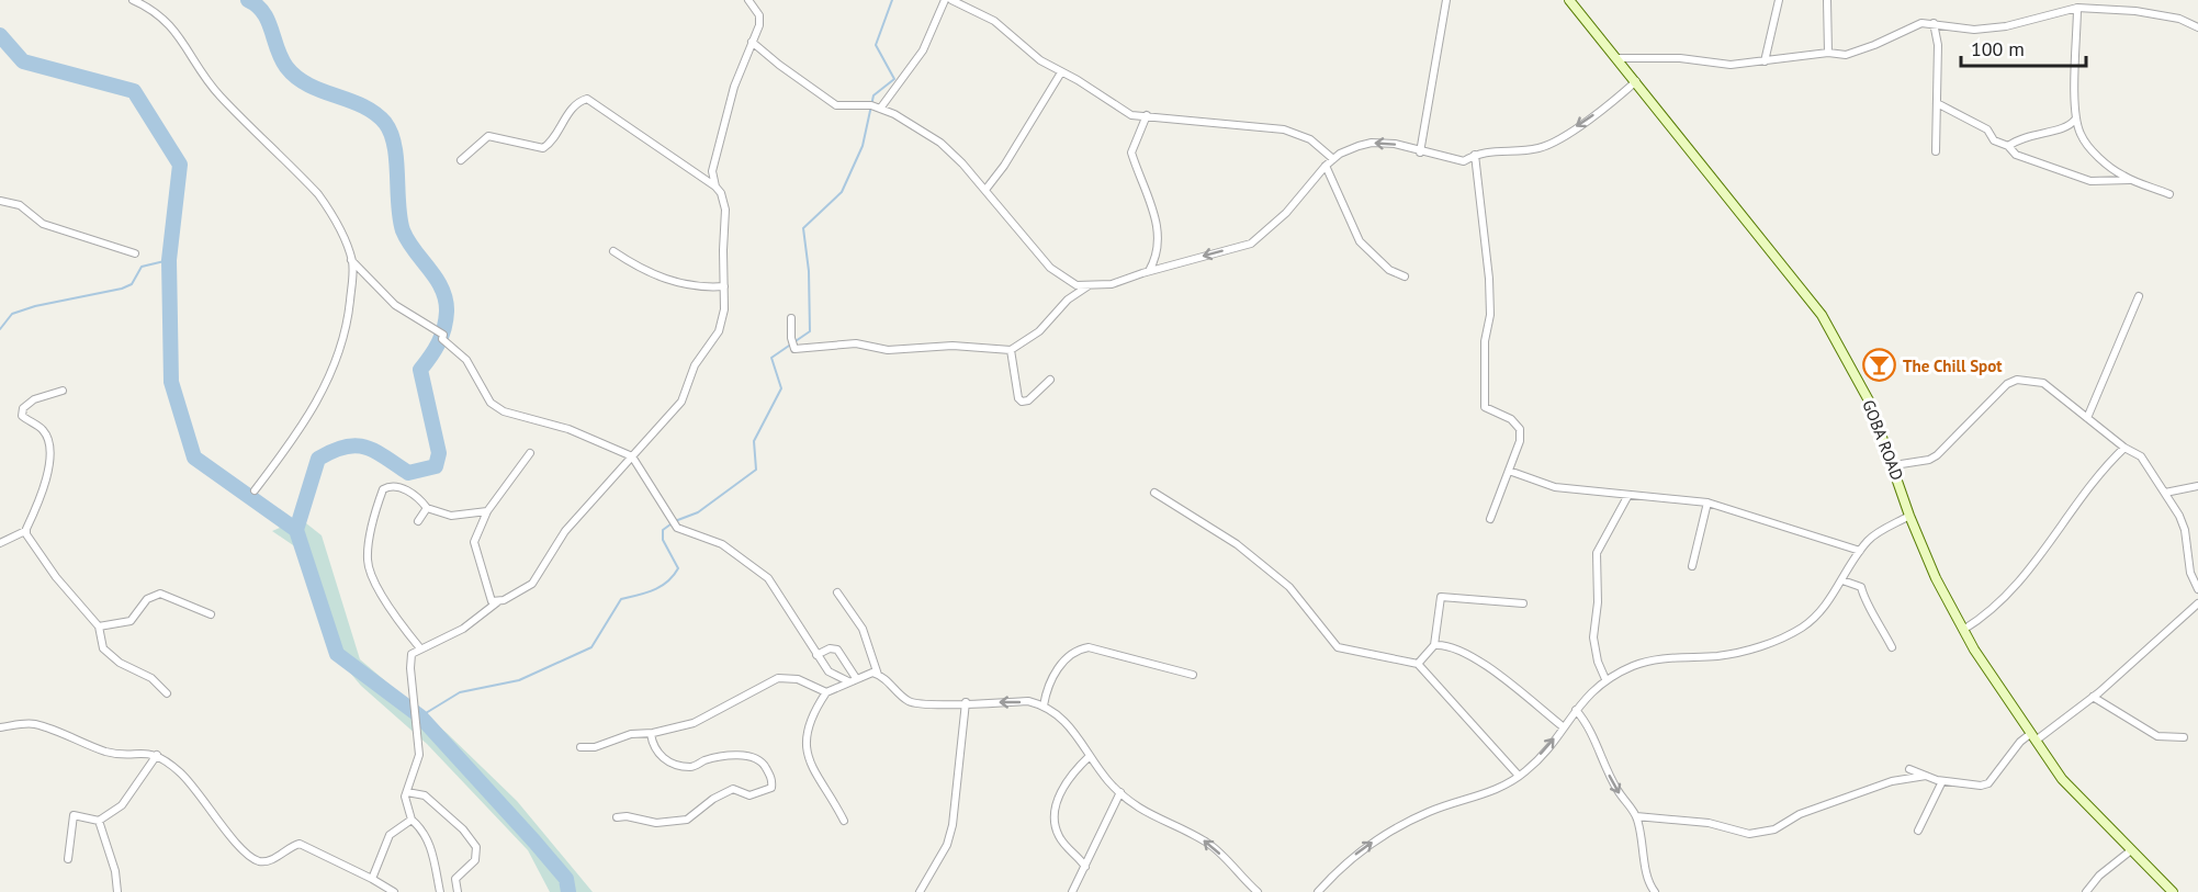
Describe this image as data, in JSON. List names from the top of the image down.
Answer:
{
  "streets": {
    "main road": ["GOBA ROAD"]
  },
  "places": {
    "bar": ["The Chill Spot"]
  },
  "scale_bar": "100 m"
}
